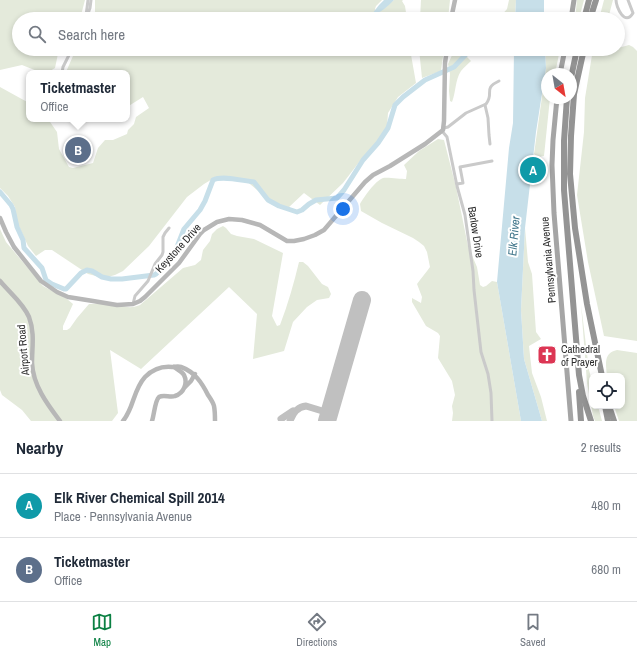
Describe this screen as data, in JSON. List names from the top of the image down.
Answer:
{
  "streets": {
    "main road": ["Pennsylvania Avenue"],
    "street": ["Barlow Drive", "Keystone Drive", "Airport Road"]
  },
  "crossings": [
    ["Barlow Drive", "Keystone Drive"]
  ],
  "water": ["Elk River"],
  "places": {
    "church": ["Cathedral of Prayer"]
  },
  "north": "bottom right",
  "page": {
    "search": "Search here",
    "popup": ["Ticketmaster", "Office"],
    "pins": ["B", "A"],
    "heading": ["Nearby", "2 results"],
    "list": [
      {
        "mark": "A",
        "name": "Elk River Chemical Spill 2014",
        "note": "Place · Pennsylvania Avenue",
        "value": "480 m"
      },
      {
        "mark": "B",
        "name": "Ticketmaster",
        "note": "Office",
        "value": "680 m"
      }
    ],
    "nav": ["Map", "Directions", "Saved"]
  }
}
